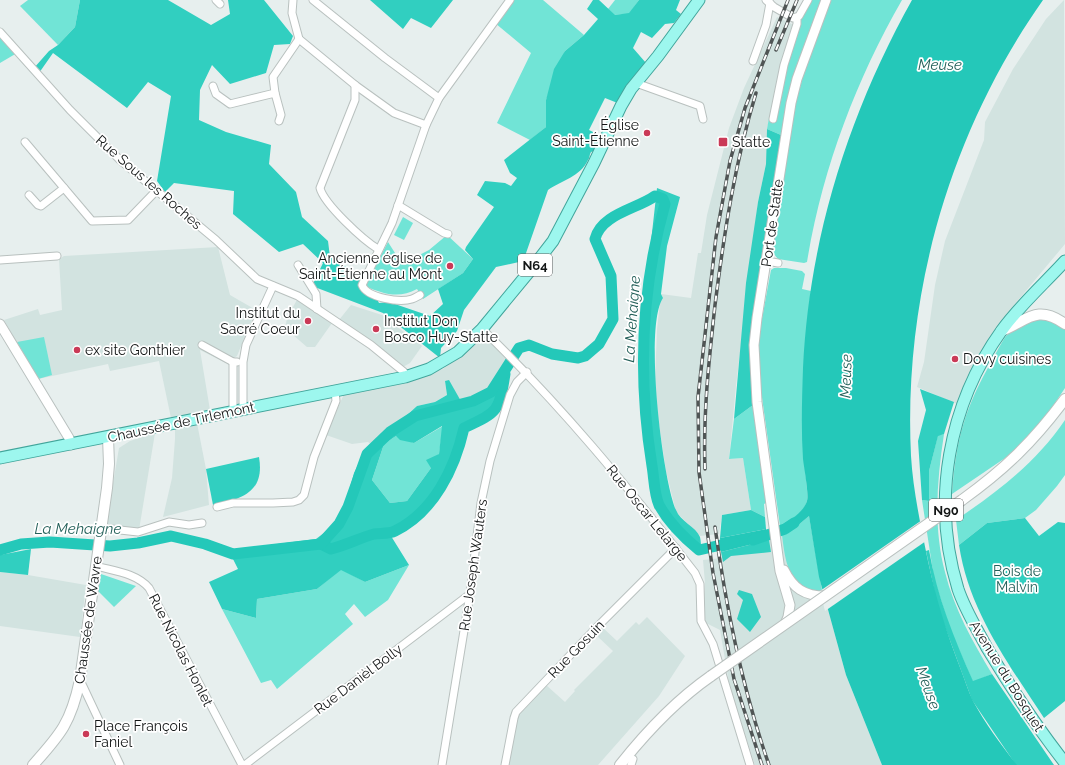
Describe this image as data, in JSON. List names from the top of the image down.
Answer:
{
  "streets": {
    "main road": [
      "N64",
      "Chaussée de Tirlemont",
      "N90",
      "Chaussée de Wavre",
      "Avenue du Bosquet"
    ],
    "street": [
      "Rue Sous les Roches",
      "Port de Statte",
      "Rue Oscar Lelarge",
      "Rue Joseph Wauters",
      "Rue Gosuin",
      "Rue Nicolas Honlet",
      "Rue Danièl Bolly"
    ]
  },
  "crossings": [
    ["Rue Sous les Roches", "Chaussée de Tirlemont"],
    ["N64", "Chaussée de Tirlemont"],
    ["N64", "Rue Oscar Lelarge"],
    ["Chaussée de Tirlemont", "Rue Oscar Lelarge"],
    ["Chaussée de Tirlemont", "Chaussée de Wavre"],
    ["Rue Oscar Lelarge", "Rue Joseph Wauters"],
    ["Rue Oscar Lelarge", "Rue Gosuin"],
    ["Rue Joseph Wauters", "Rue Danièl Bolly"],
    ["Chaussée de Wavre", "Rue Nicolas Honlet"],
    ["Rue Nicolas Honlet", "Rue Danièl Bolly"]
  ],
  "water": ["Meuse", "La Mehaigne"],
  "parks": ["Bois de Malvin"],
  "places": {
    "other": [
      "Église Saint-Étienne",
      "Ancienne église de Saint-Étienne au Mont",
      "Institut du Sacré Coeur",
      "Institut Don Bosco Huy-Statte",
      "ex site Gonthier",
      "Dovy cuisines",
      "Place François Faniel"
    ],
    "transit": ["Statte"]
  }
}
